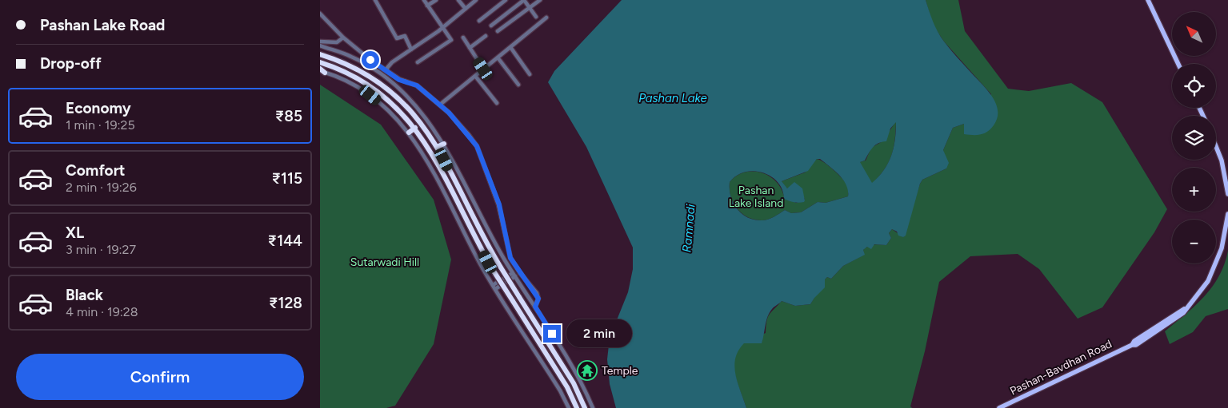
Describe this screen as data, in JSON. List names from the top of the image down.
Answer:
{
  "streets": {
    "main road": ["Pashan-Bavdhan Road"]
  },
  "water": ["Pashan Lake", "Ramnadi"],
  "parks": ["Pashan Lake Island", "Sutarwadi Hill"],
  "places": {
    "temple": ["Temple"]
  },
  "north": "top left",
  "page": {
    "banner": ["Pashan Lake Road", "Drop-off"],
    "map_buttons": ["+", "−"],
    "list": [
      {
        "name": "Economy",
        "note": "1 min · 19:25",
        "value": "₹85"
      },
      {
        "name": "Comfort",
        "note": "2 min · 19:26",
        "value": "₹115"
      },
      {
        "name": "XL",
        "note": "3 min · 19:27",
        "value": "₹144"
      },
      {
        "name": "Black",
        "note": "4 min · 19:28",
        "value": "₹128"
      }
    ],
    "bubble": "2 min",
    "buttons": "Confirm"
  }
}
